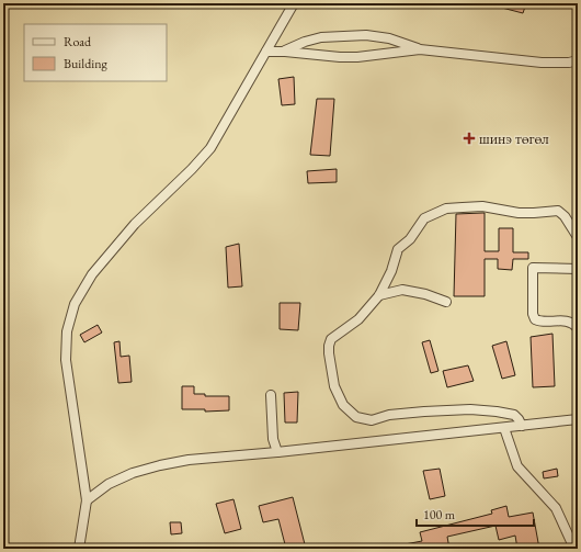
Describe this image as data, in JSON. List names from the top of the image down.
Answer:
{
  "places": {
    "health": ["шинэ төгөл"]
  },
  "legend": ["Road", "Building"],
  "scale_bar": "100 m"
}
